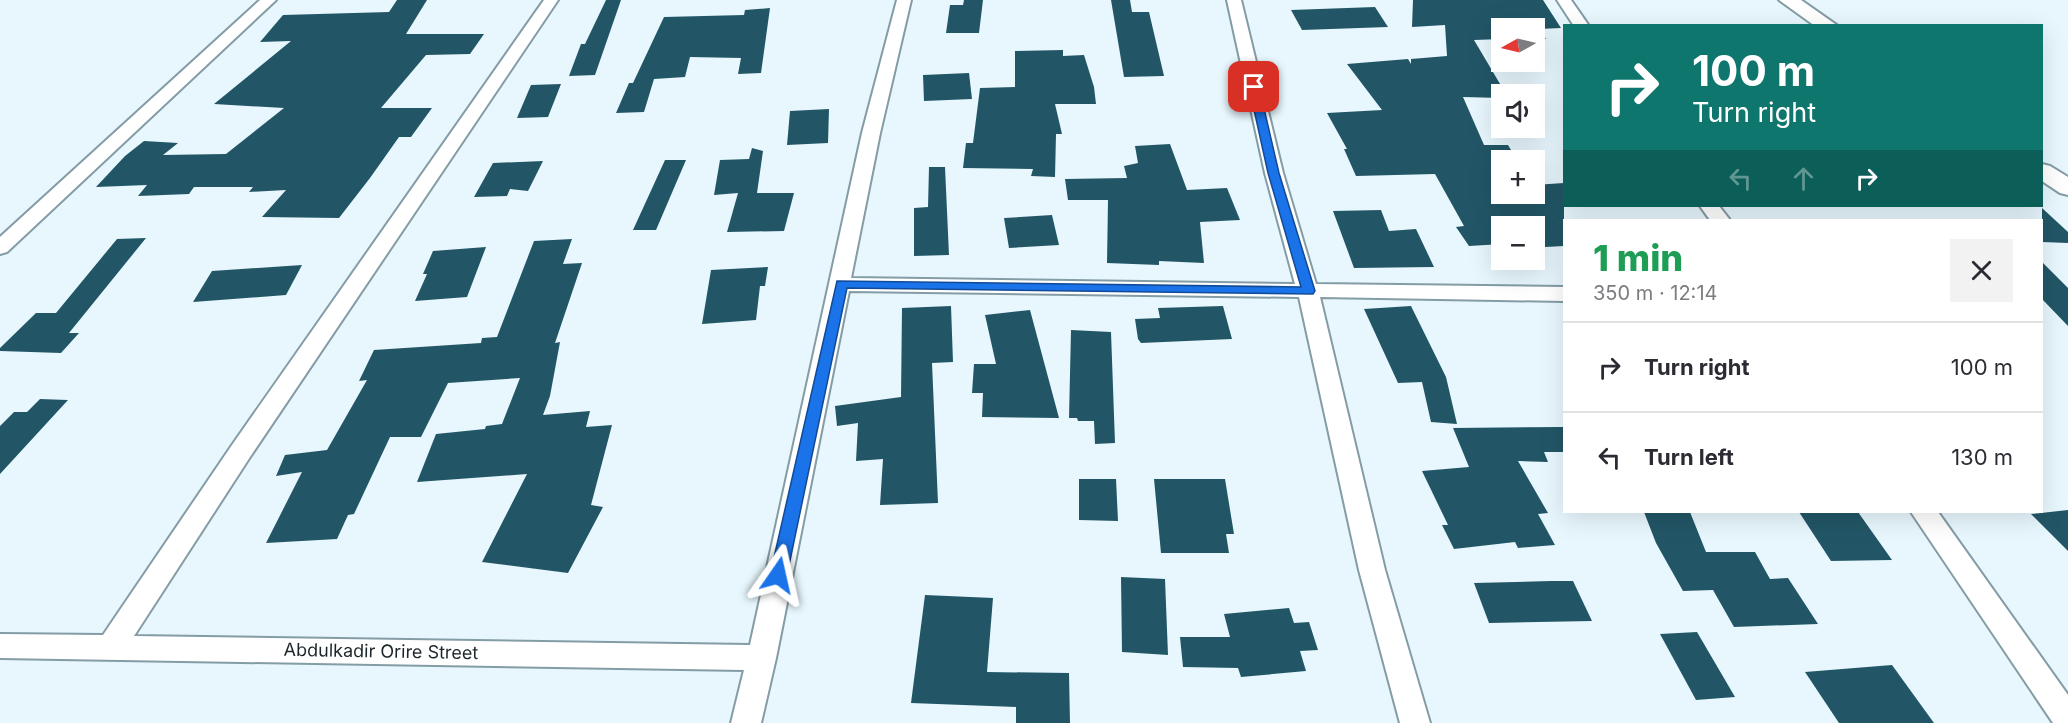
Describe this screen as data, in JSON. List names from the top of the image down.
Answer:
{
  "streets": {
    "street": ["Abdulkadir Orire Street"]
  },
  "north": "left",
  "page": {
    "map_buttons": ["+", "−"],
    "turn": ["100 m", "Turn right"],
    "heading": ["1 min", "350 m · 12:14"],
    "list": [
      {
        "name": "Turn right",
        "value": "100 m"
      },
      {
        "name": "Turn left",
        "value": "130 m"
      }
    ]
  }
}
